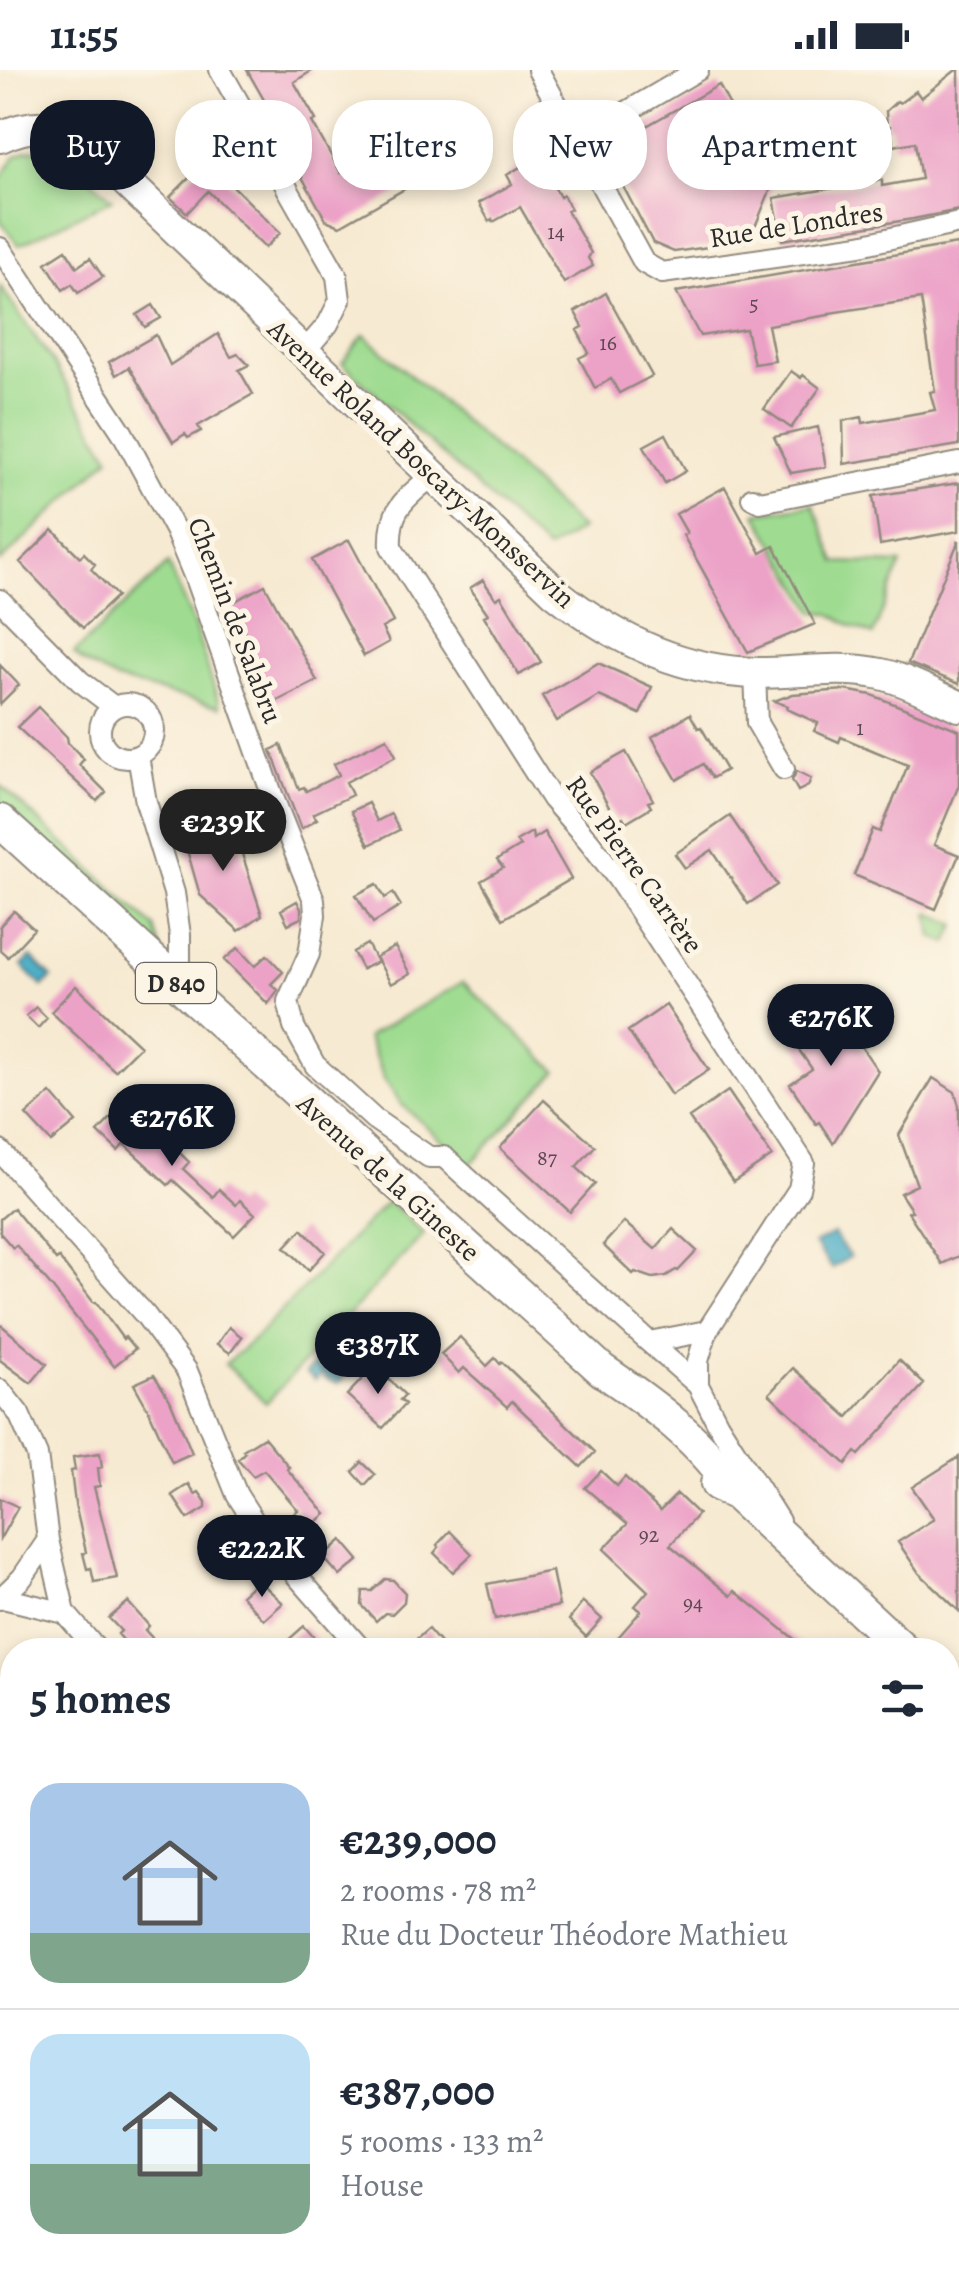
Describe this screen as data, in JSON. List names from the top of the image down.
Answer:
{
  "streets": {
    "main road": ["Avenue Roland Boscary-Monsservin", "D 840", "Avenue de la Gineste"],
    "street": ["Rue de Londres", "Chemin de Salabru", "Rue Pierre Carrère"]
  },
  "crossings": [
    ["Avenue Roland Boscary-Monsservin", "Rue Pierre Carrère"]
  ],
  "house_numbers": [
    "14",
    "5",
    "16",
    "1",
    "87",
    "92",
    "94"
  ],
  "page": {
    "status": "11:55",
    "chip": [
      "Buy",
      "Rent",
      "Filters",
      "New",
      "Apartment"
    ],
    "price": [
      "€239K",
      "€276K",
      "€276K",
      "€387K",
      "€222K"
    ],
    "heading": "5 homes",
    "list": [
      {
        "name": "€239,000",
        "note": "2 rooms · 78 m² · Rue du Docteur Théodore Mathieu"
      },
      {
        "name": "€387,000",
        "note": "5 rooms · 133 m² · House"
      }
    ]
  }
}
